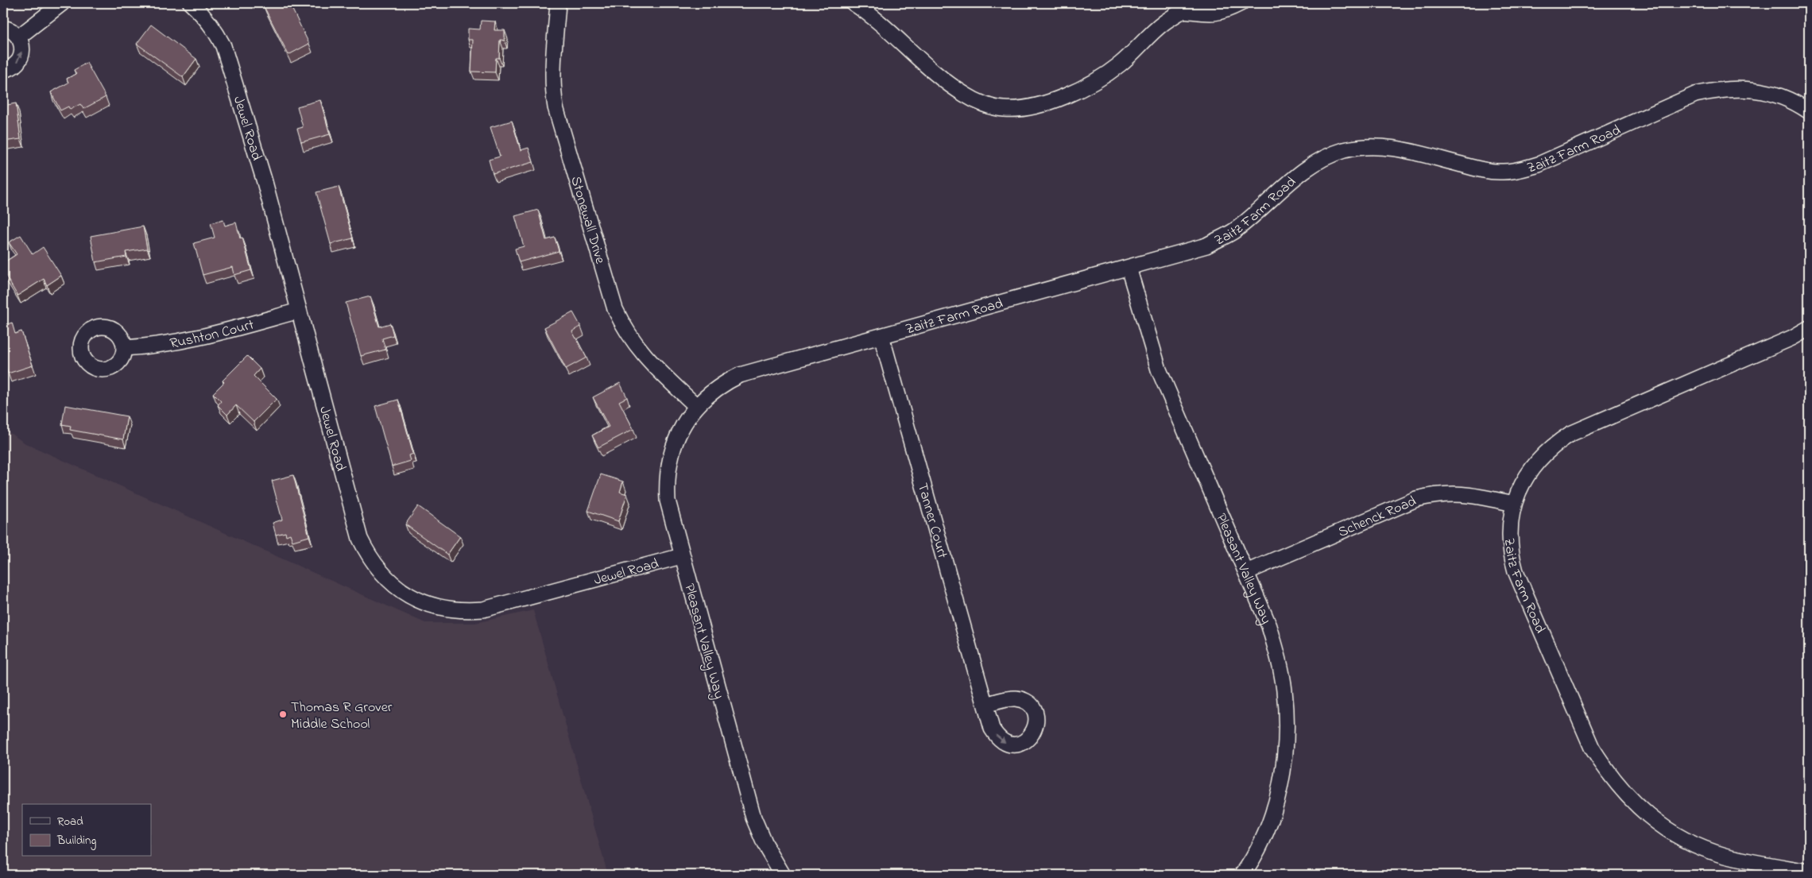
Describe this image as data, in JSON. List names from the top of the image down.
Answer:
{
  "streets": {
    "street": [
      "Jewel Road",
      "Zaitz Farm Road",
      "Stonewall Drive",
      "Rushton Court",
      "Schenck Road",
      "Tanner Court",
      "Pleasant Valley Way"
    ]
  },
  "crossings": [
    ["Jewel Road", "Rushton Court"],
    ["Jewel Road", "Pleasant Valley Way"],
    ["Zaitz Farm Road", "Stonewall Drive"],
    ["Zaitz Farm Road", "Schenck Road"],
    ["Zaitz Farm Road", "Tanner Court"],
    ["Zaitz Farm Road", "Pleasant Valley Way"],
    ["Stonewall Drive", "Pleasant Valley Way"],
    ["Schenck Road", "Pleasant Valley Way"]
  ],
  "places": ["Thomas R Grover Middle School"],
  "legend": ["Road", "Building"]
}
